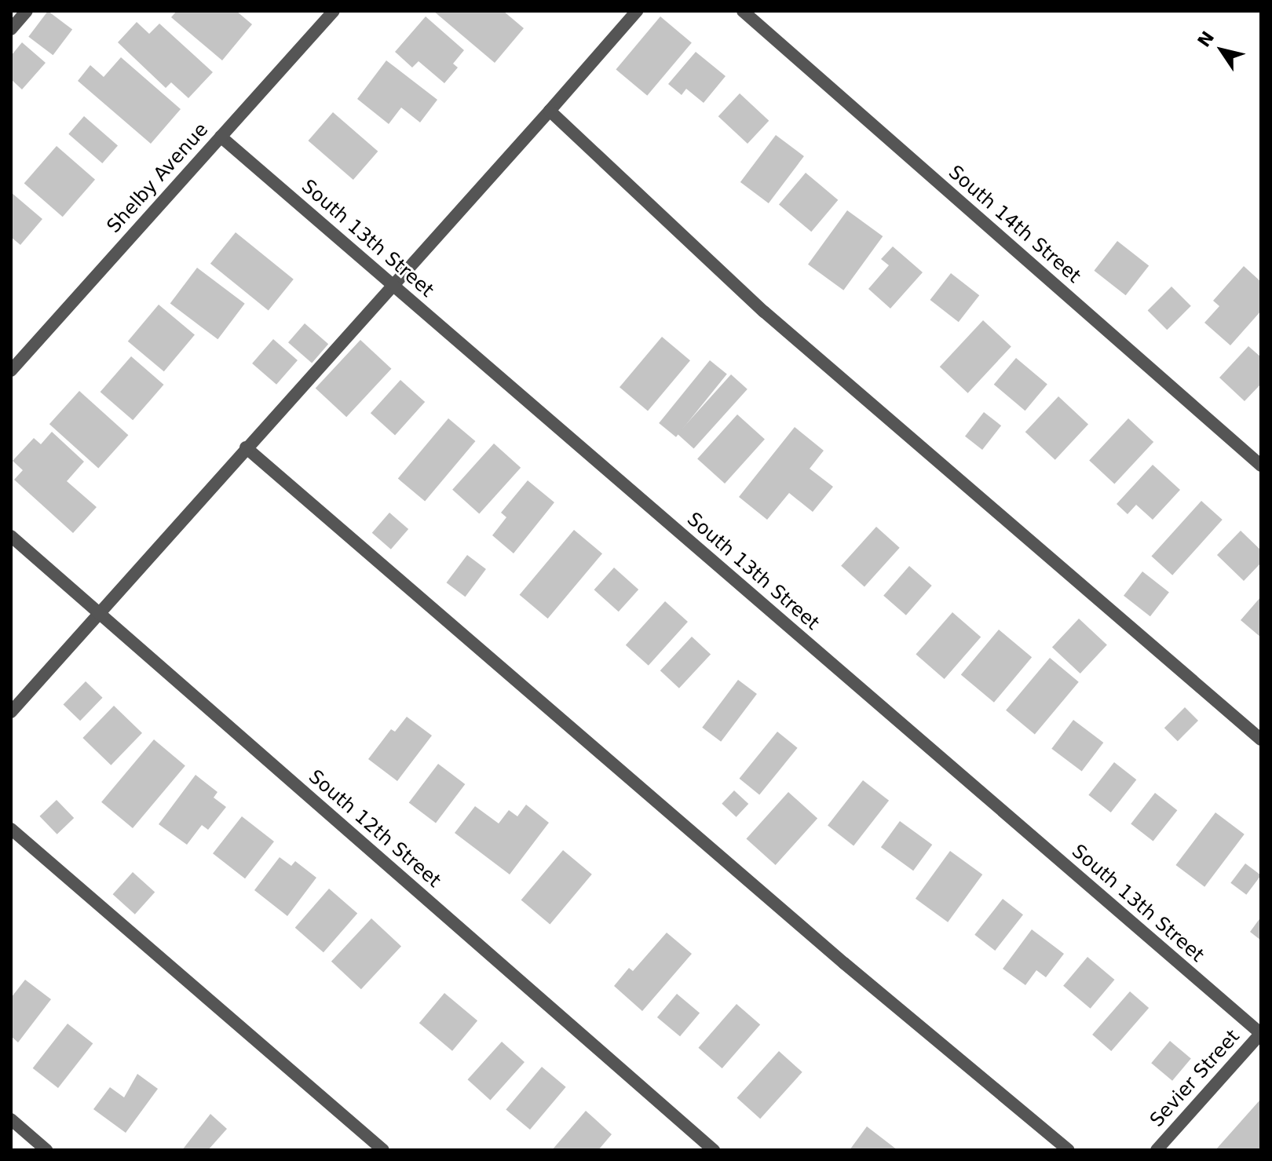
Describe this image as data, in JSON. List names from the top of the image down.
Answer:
{
  "streets": {
    "street": [
      "Shelby Avenue",
      "South 14th Street",
      "South 13th Street",
      "South 12th Street",
      "Sevier Street"
    ]
  },
  "crossings": [
    ["Shelby Avenue", "South 13th Street"],
    ["South 13th Street", "Sevier Street"]
  ],
  "north": "top left"
}
